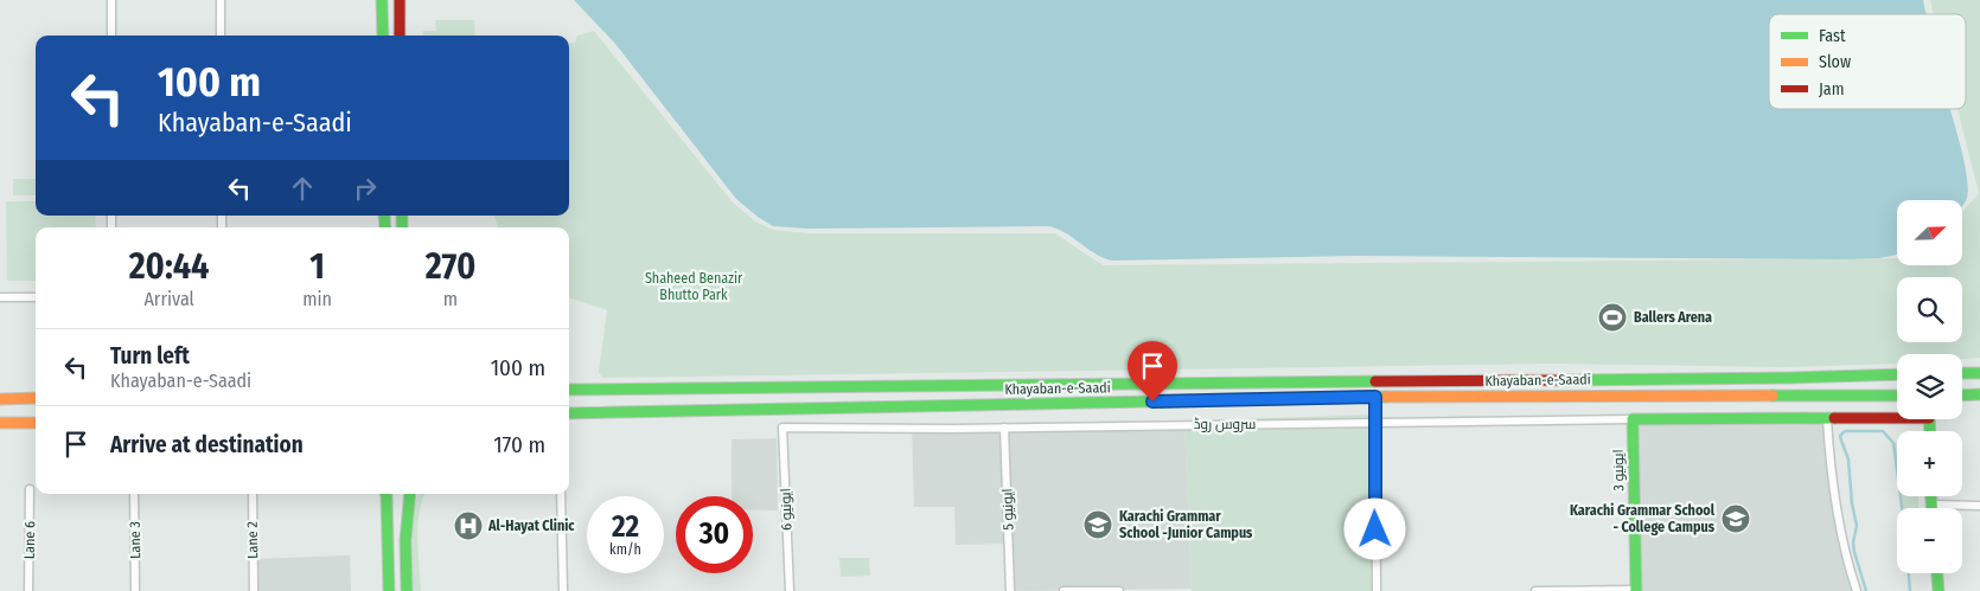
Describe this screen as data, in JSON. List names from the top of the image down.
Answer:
{
  "streets": {
    "main road": ["Khayaban-e-Saadi", "ایونیو 3"],
    "street": [
      "سروس روڈ",
      "ایونیو 6",
      "ایونیو 5",
      "Lane 6",
      "Lane 3",
      "Lane 2"
    ]
  },
  "crossings": [
    ["سروس روڈ", "ایونیو 3"],
    ["سروس روڈ", "ایونیو 6"],
    ["سروس روڈ", "ایونیو 5"]
  ],
  "parks": ["Shaheed Benazir Bhutto Park"],
  "places": {
    "sports": ["Ballers Arena"],
    "school or university": ["Karachi Grammar School - College Campus", "Karachi Grammar School -Junior Campus"],
    "hospital": ["Al-Hayat Clinic"]
  },
  "legend": ["Fast", "Slow", "Jam"],
  "north": "top right",
  "page": {
    "turn": ["100 m", "Khayaban-e-Saadi"],
    "map_buttons": ["+", "−"],
    "eta": [
      "20:44",
      "Arrival",
      "1",
      "min",
      "270",
      "m"
    ],
    "list": [
      {
        "name": "Turn left",
        "note": "Khayaban-e-Saadi",
        "value": "100 m"
      },
      {
        "name": "Arrive at destination",
        "value": "170 m"
      }
    ],
    "speed": "22 km/h",
    "limit": "30"
  }
}
